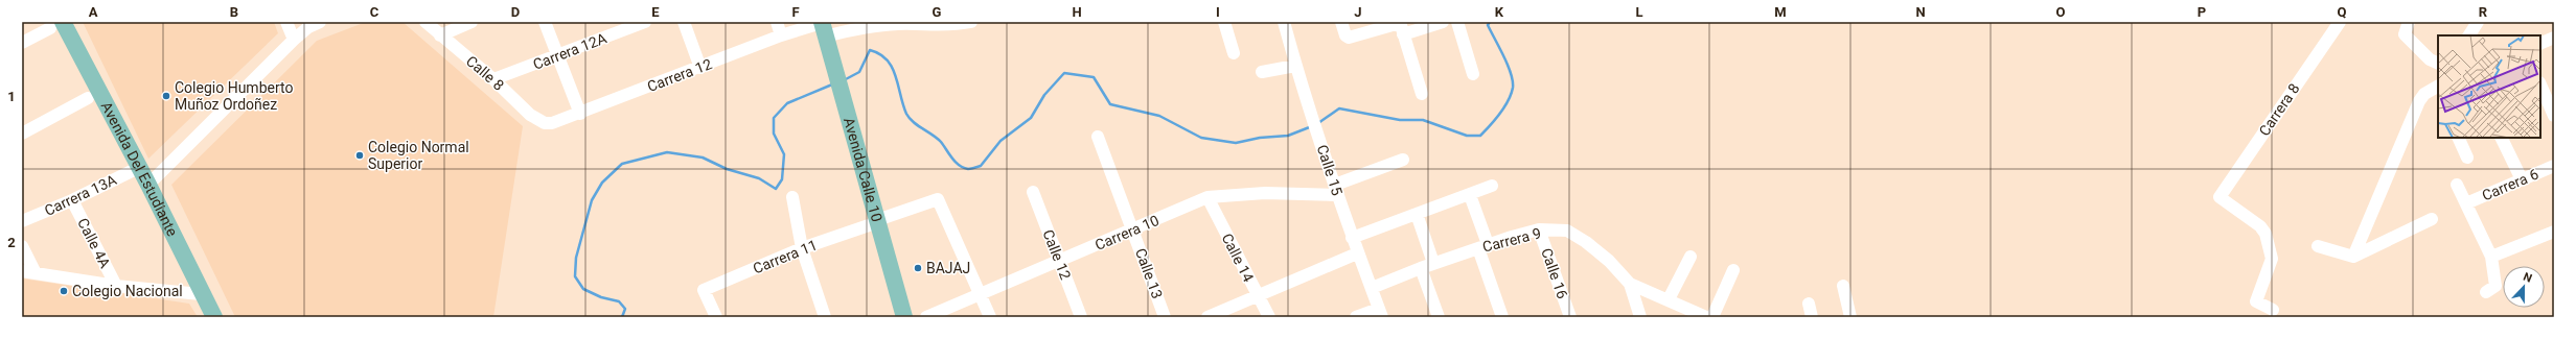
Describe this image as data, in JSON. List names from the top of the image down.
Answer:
{
  "streets": {
    "main road": ["Avenida Del Estudiante", "Avenida Calle 10"],
    "street": [
      "Carrera 12A",
      "Calle 8",
      "Carrera 12",
      "Carrera 8",
      "Calle 15",
      "Carrera 6",
      "Carrera 13A",
      "Carrera 10",
      "Carrera 9",
      "Calle 4A",
      "Calle 12",
      "Carrera 11",
      "Calle 14",
      "Calle 13",
      "Calle 16"
    ]
  },
  "crossings": [
    ["Carrera 12A", "Calle 8"],
    ["Calle 8", "Carrera 12"],
    ["Carrera 12", "Avenida Calle 10"],
    ["Avenida Del Estudiante", "Carrera 13A"],
    ["Avenida Calle 10", "Carrera 11"],
    ["Calle 15", "Carrera 10"],
    ["Calle 15", "Carrera 9"],
    ["Carrera 13A", "Calle 4A"],
    ["Carrera 10", "Calle 12"],
    ["Carrera 10", "Carrera 11"],
    ["Carrera 10", "Calle 14"],
    ["Carrera 10", "Calle 13"],
    ["Carrera 9", "Calle 16"]
  ],
  "places": [
    "Colegio Humberto Muñoz Ordoñez",
    "Colegio Normal Superior",
    "BAJAJ",
    "Colegio Nacional"
  ],
  "north": "top",
  "grid": {
    "columns": [
      "A",
      "B",
      "C",
      "D",
      "E",
      "F",
      "G",
      "H",
      "I",
      "J",
      "K",
      "L",
      "M",
      "N",
      "O",
      "P",
      "Q",
      "R"
    ],
    "rows": ["1", "2"]
  }
}
